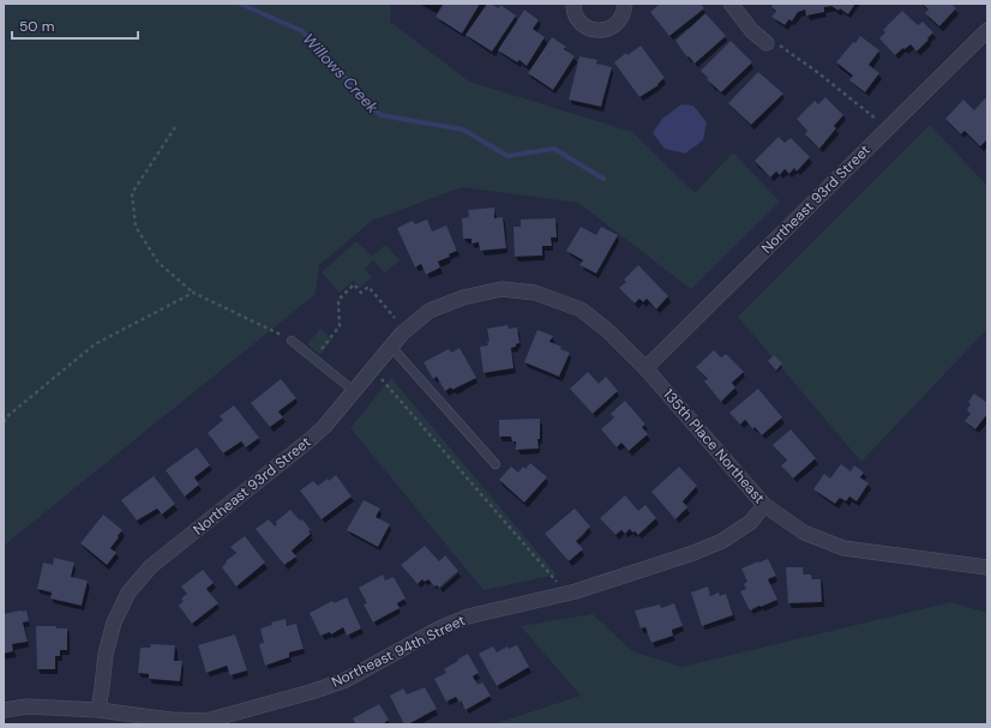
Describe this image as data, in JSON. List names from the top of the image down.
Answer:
{
  "streets": {
    "street": ["Northeast 93rd Street", "135th Place Northeast", "Northeast 94th Street"]
  },
  "crossings": [
    ["Northeast 93rd Street", "135th Place Northeast"],
    ["Northeast 93rd Street", "Northeast 94th Street"],
    ["135th Place Northeast", "Northeast 94th Street"]
  ],
  "water": ["Willows Creek"],
  "scale_bar": "50 m"
}
